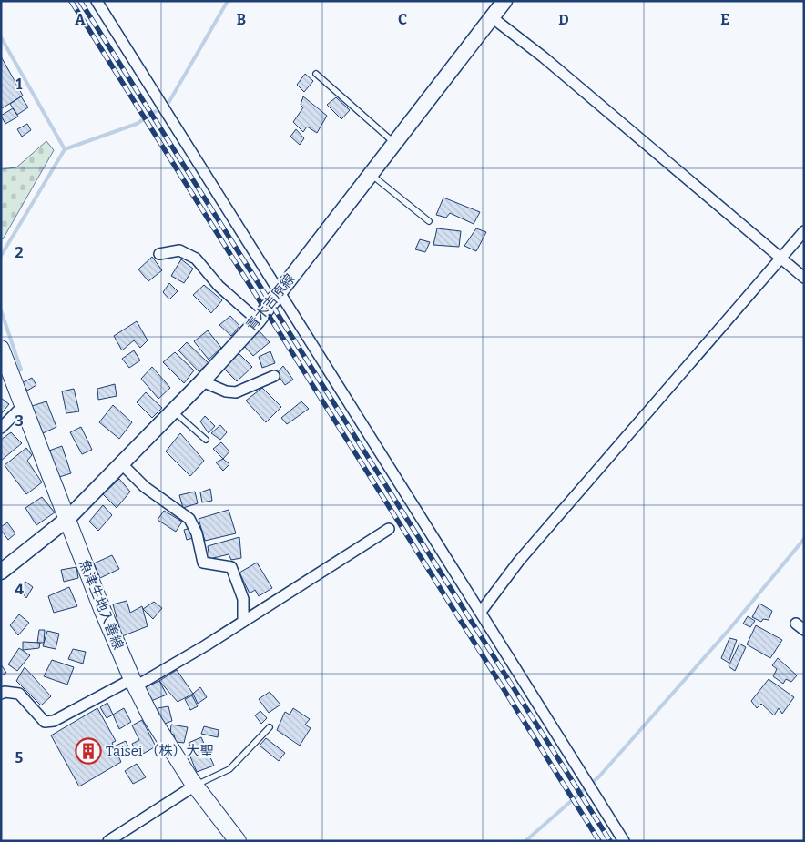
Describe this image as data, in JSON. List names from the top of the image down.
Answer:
{
  "streets": {
    "main road": ["青木吉原線", "魚津生地入善線"]
  },
  "crossings": [
    ["青木吉原線", "魚津生地入善線"]
  ],
  "places": {
    "building": ["Taisei （株）大聖"]
  },
  "grid": {
    "columns": [
      "A",
      "B",
      "C",
      "D",
      "E"
    ],
    "rows": [
      "1",
      "2",
      "3",
      "4",
      "5"
    ]
  }
}
